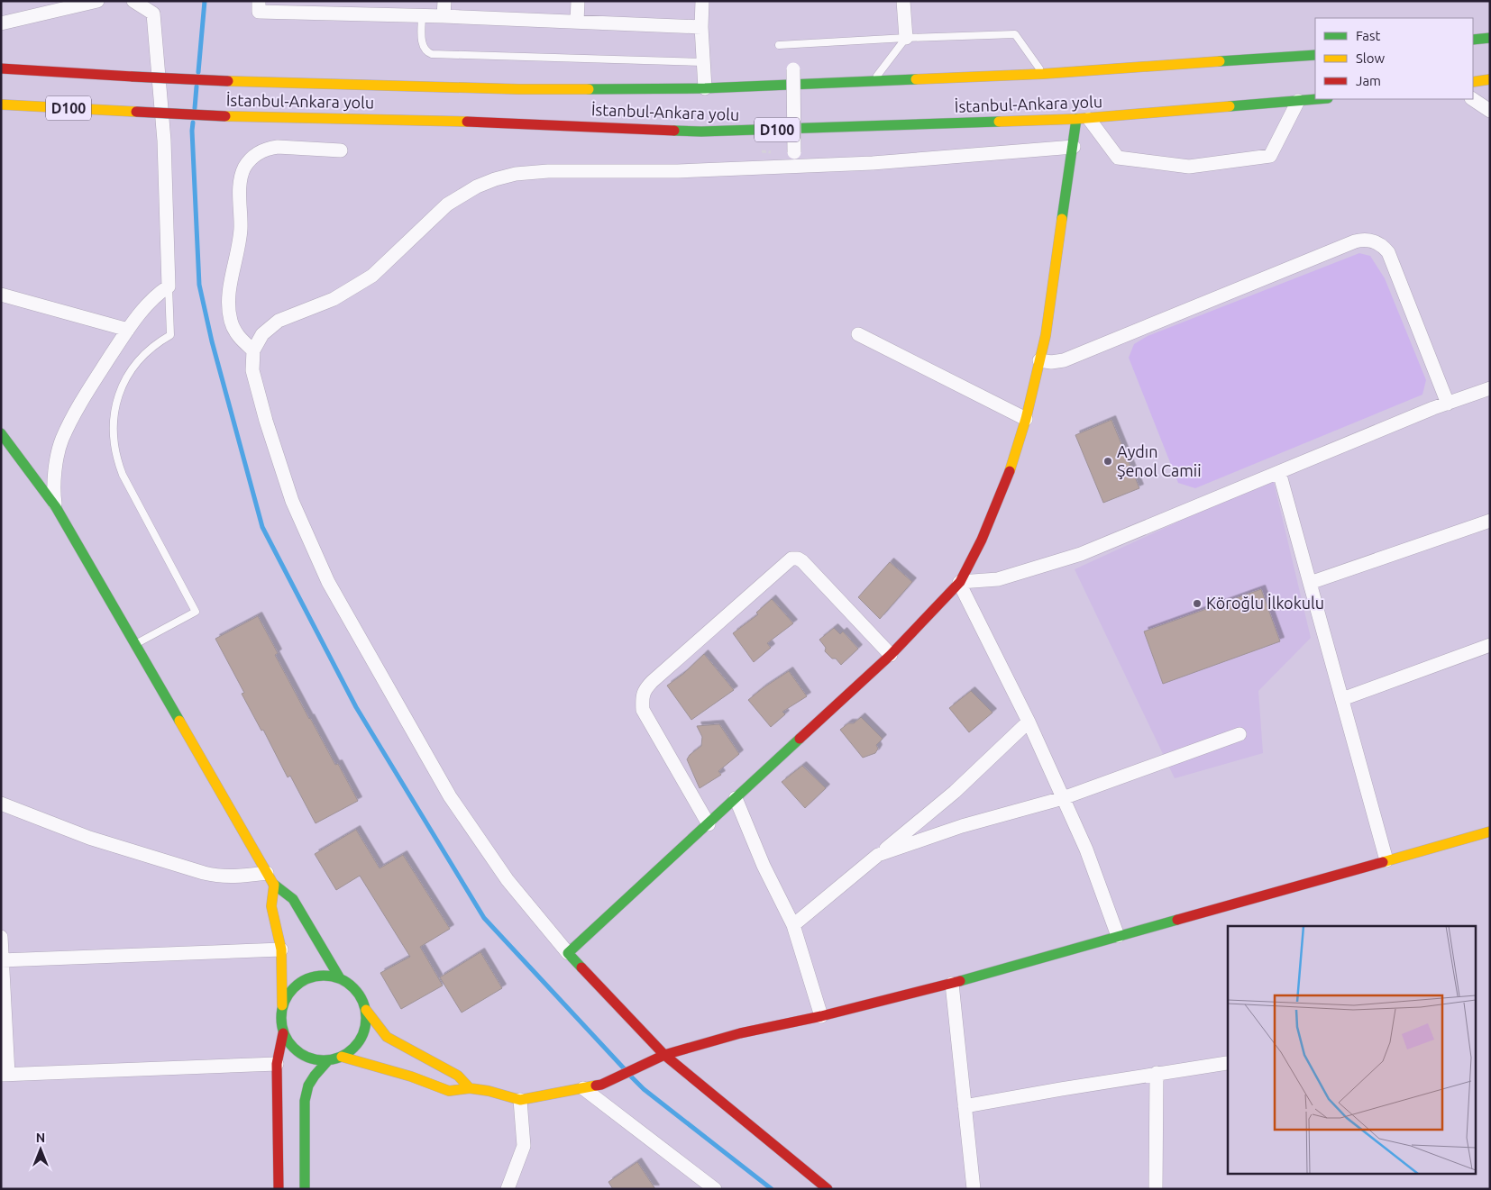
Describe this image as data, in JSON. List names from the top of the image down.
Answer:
{
  "streets": {
    "main road": ["İstanbul-Ankara yolu", "D100"]
  },
  "places": ["Aydın Şenol Camii", "Köroğlu İlkokulu"],
  "legend": ["Fast", "Slow", "Jam"],
  "north": "top"
}
